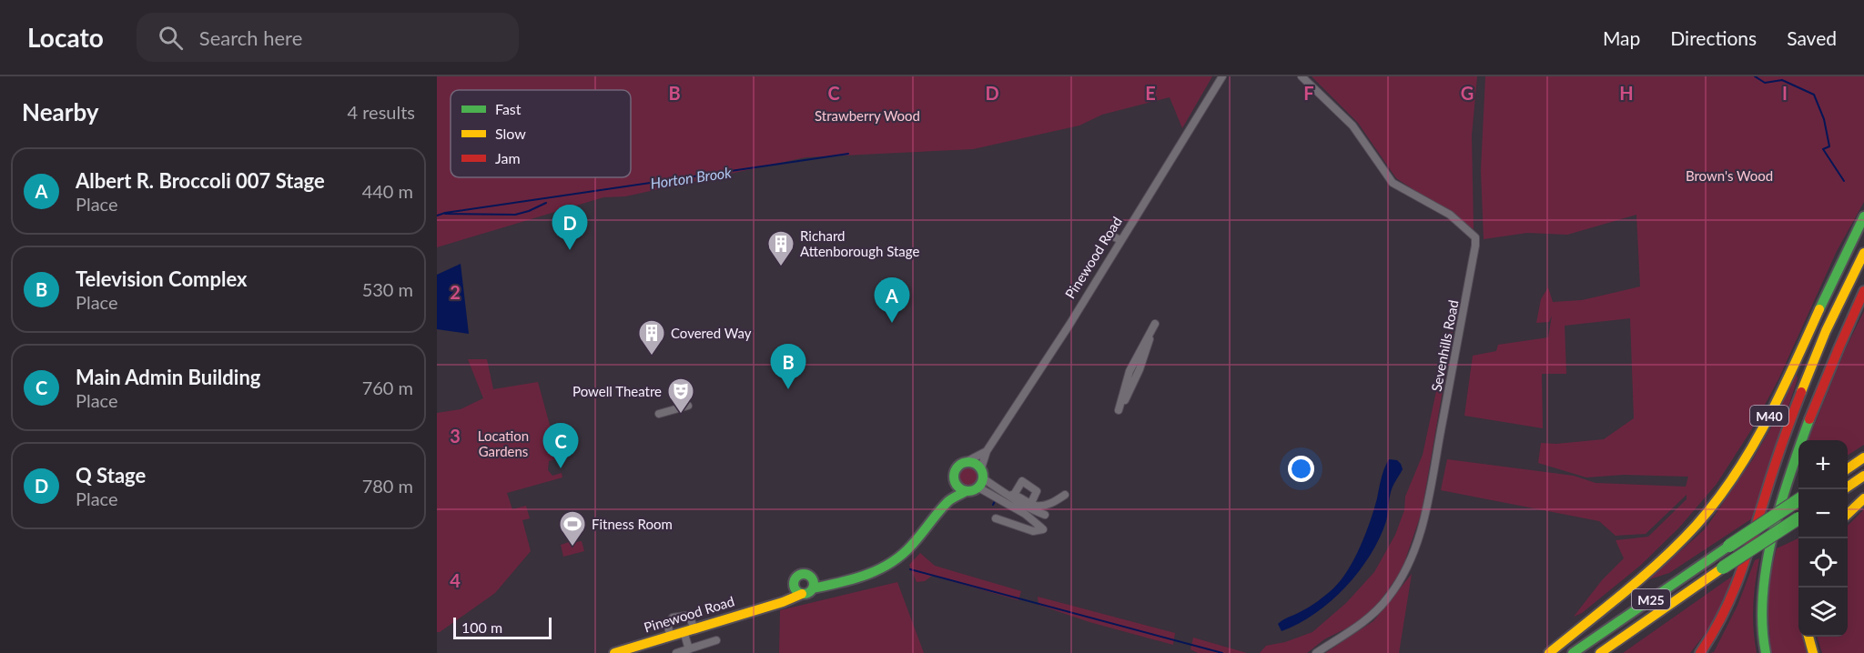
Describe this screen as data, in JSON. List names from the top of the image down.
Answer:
{
  "streets": {
    "main road": ["Pinewood Road", "M40", "M25"],
    "street": ["Sevenhills Road"]
  },
  "water": ["Horton Brook"],
  "parks": ["Strawberry Wood", "Brown's Wood", "Location Gardens"],
  "places": {
    "building": ["Richard Attenborough Stage", "Covered Way"],
    "theatre": ["Powell Theatre"],
    "sports": ["Fitness Room"]
  },
  "legend": ["Fast", "Slow", "Jam"],
  "scale_bar": "100 m",
  "page": {
    "header": "Locato",
    "search": "Search here",
    "nav": ["Map", "Directions", "Saved"],
    "heading": ["Nearby", "4 results"],
    "list": [
      {
        "mark": "A",
        "name": "Albert R. Broccoli 007 Stage",
        "note": "Place",
        "value": "440 m"
      },
      {
        "mark": "B",
        "name": "Television Complex",
        "note": "Place",
        "value": "530 m"
      },
      {
        "mark": "C",
        "name": "Main Admin Building",
        "note": "Place",
        "value": "760 m"
      },
      {
        "mark": "D",
        "name": "Q Stage",
        "note": "Place",
        "value": "780 m"
      }
    ],
    "pins": [
      "D",
      "A",
      "B",
      "C"
    ],
    "map_buttons": ["+", "−"],
    "scale": "100 m"
  },
  "grid": {
    "columns": [
      "B",
      "C",
      "D",
      "E",
      "F",
      "G",
      "H",
      "I"
    ],
    "rows": ["2", "3", "4"]
  }
}
